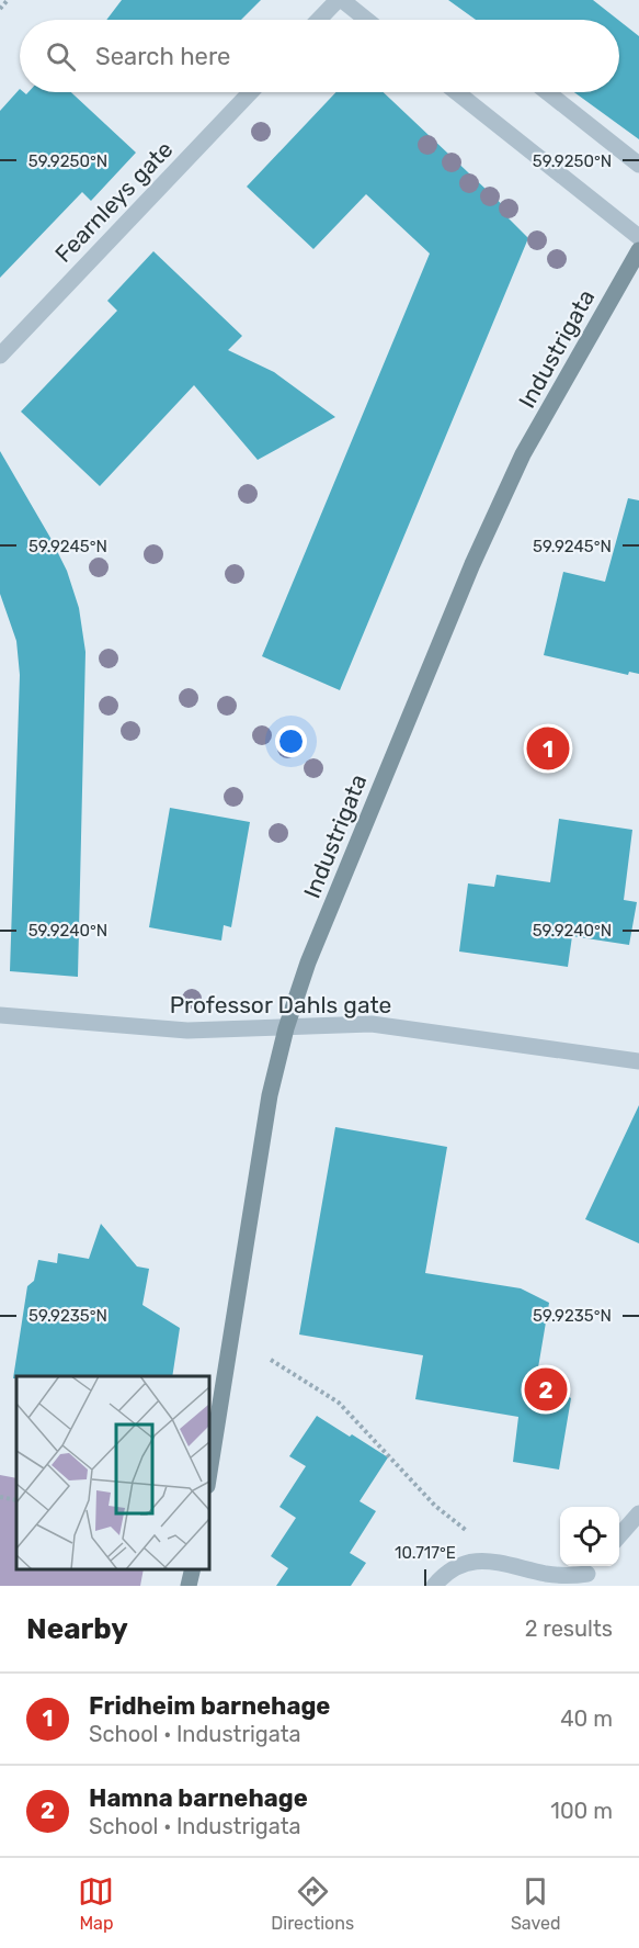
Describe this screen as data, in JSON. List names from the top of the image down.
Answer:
{
  "streets": {
    "street": ["Fearnleys gate", "Industrigata", "Professor Dahls gate"]
  },
  "crossings": [
    ["Industrigata", "Professor Dahls gate"]
  ],
  "page": {
    "search": "Search here",
    "pins": ["1", "2"],
    "heading": ["Nearby", "2 results"],
    "list": [
      {
        "mark": "1",
        "name": "Fridheim barnehage",
        "note": "School · Industrigata",
        "value": "40 m"
      },
      {
        "mark": "2",
        "name": "Hamna barnehage",
        "note": "School · Industrigata",
        "value": "100 m"
      }
    ],
    "nav": ["Map", "Directions", "Saved"]
  },
  "coordinates": [
    "59.9250°N",
    "59.9245°N",
    "59.9240°N",
    "59.9235°N",
    "10.717°E"
  ]
}
